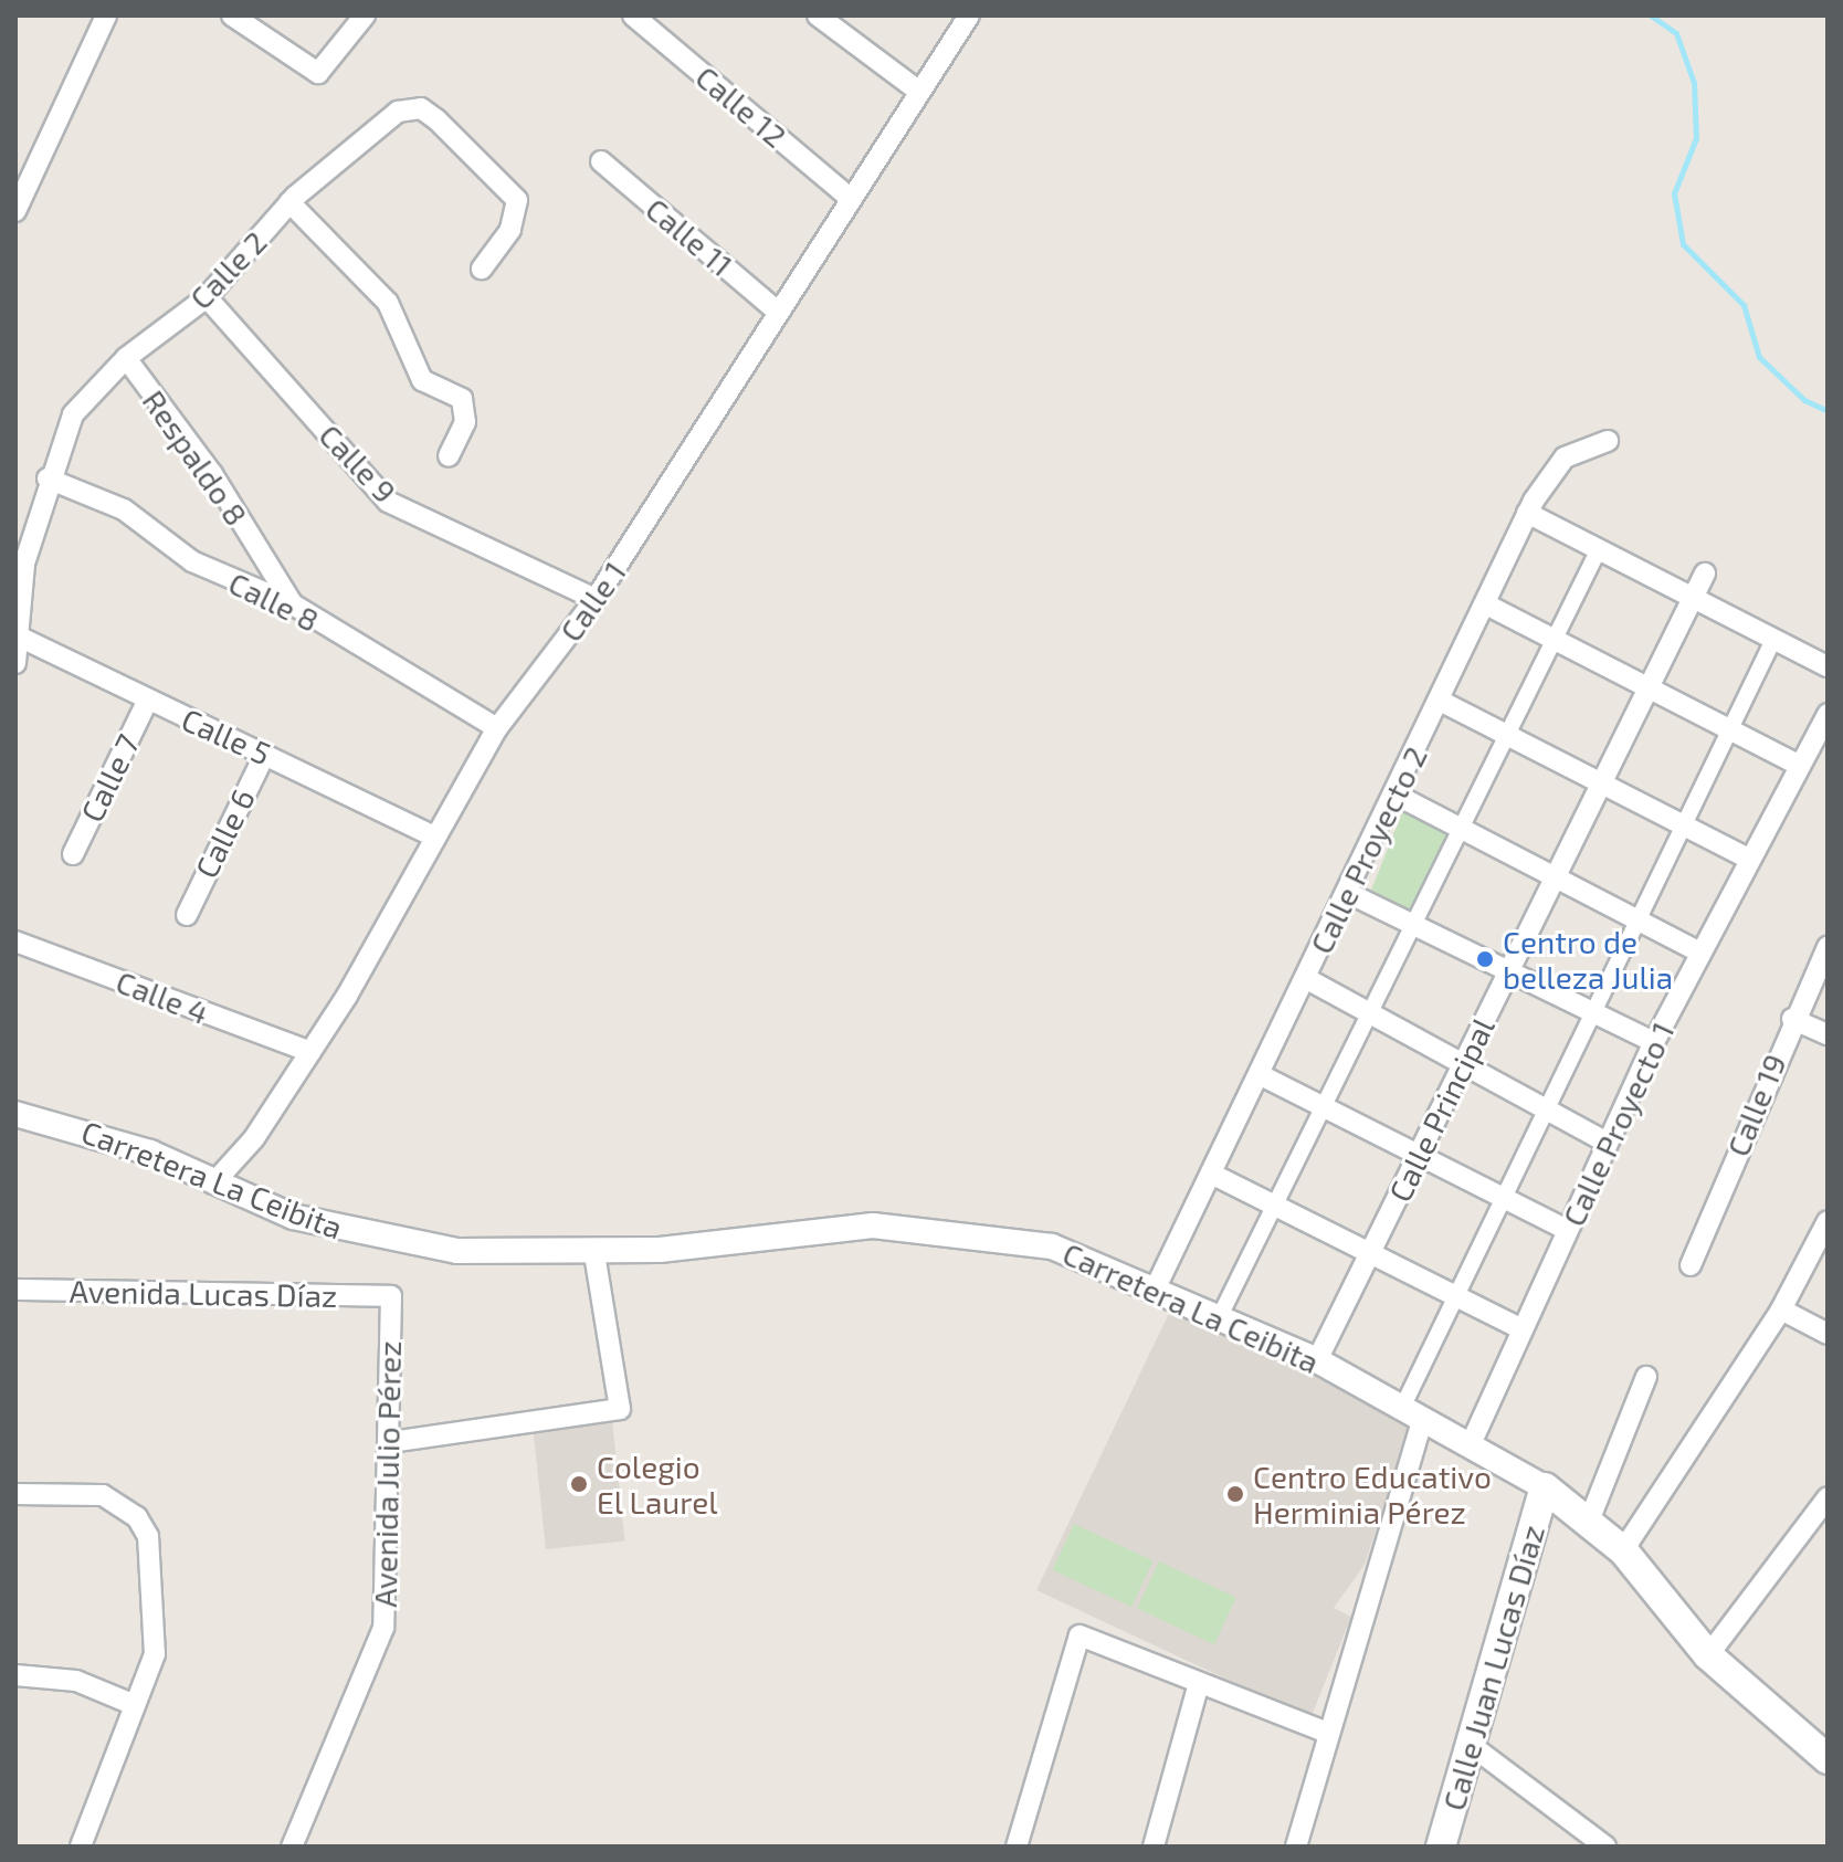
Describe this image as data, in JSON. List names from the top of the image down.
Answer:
{
  "streets": {
    "main road": ["Carretera La Ceibita", "Calle Juan Lucas Díaz"],
    "street": [
      "Calle 12",
      "Calle 11",
      "Calle 2",
      "Respaldo 8",
      "Calle 9",
      "Calle 8",
      "Calle 1",
      "Calle 5",
      "Calle 7",
      "Calle 6",
      "Calle Proyecto 2",
      "Calle 4",
      "Calle 19",
      "Calle Principal",
      "Calle Proyecto 1",
      "Avenida Lucas Díaz",
      "Avenida Julio Pérez"
    ]
  },
  "crossings": [
    ["Calle 12", "Calle 1"],
    ["Calle 11", "Calle 1"],
    ["Calle 2", "Respaldo 8"],
    ["Calle 2", "Calle 9"],
    ["Calle 2", "Calle 8"],
    ["Calle 2", "Calle 5"],
    ["Respaldo 8", "Calle 8"],
    ["Calle 9", "Calle 1"],
    ["Calle 8", "Calle 1"],
    ["Calle 1", "Calle 5"],
    ["Calle 1", "Calle 4"],
    ["Calle 1", "Carretera La Ceibita"],
    ["Calle 5", "Calle 7"],
    ["Calle 5", "Calle 6"],
    ["Calle Proyecto 2", "Carretera La Ceibita"],
    ["Calle Principal", "Carretera La Ceibita"],
    ["Calle Proyecto 1", "Carretera La Ceibita"],
    ["Carretera La Ceibita", "Calle Juan Lucas Díaz"],
    ["Avenida Lucas Díaz", "Avenida Julio Pérez"]
  ],
  "places": ["Centro de belleza Julia", "Colegio El Laurel", "Centro Educativo Herminia Pérez"]
}
